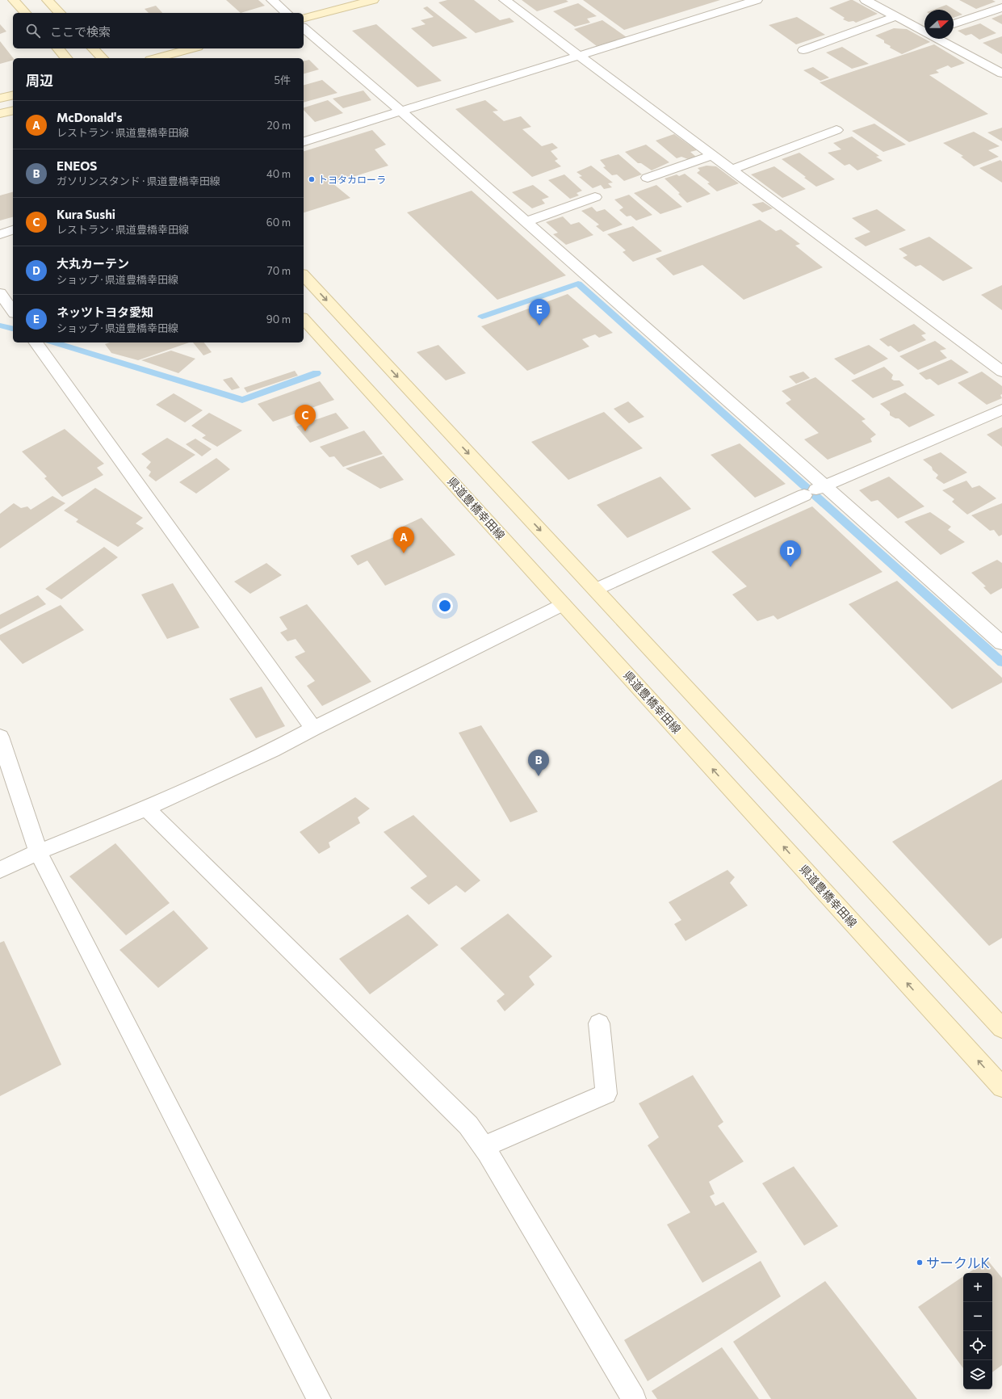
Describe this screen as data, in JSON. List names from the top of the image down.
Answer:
{
  "streets": {
    "main road": ["県道豊橋幸田線"]
  },
  "places": ["トヨタカローラ", "サークルK"],
  "north": "right",
  "page": {
    "search": "ここで検索",
    "heading": ["周辺", "5件"],
    "list": [
      {
        "mark": "A",
        "name": "McDonald's",
        "note": "レストラン · 県道豊橋幸田線",
        "value": "20 m"
      },
      {
        "mark": "B",
        "name": "ENEOS",
        "note": "ガソリンスタンド · 県道豊橋幸田線",
        "value": "40 m"
      },
      {
        "mark": "C",
        "name": "Kura Sushi",
        "note": "レストラン · 県道豊橋幸田線",
        "value": "60 m"
      },
      {
        "mark": "D",
        "name": "大丸カーテン",
        "note": "ショップ · 県道豊橋幸田線",
        "value": "70 m"
      },
      {
        "mark": "E",
        "name": "ネッツトヨタ愛知",
        "note": "ショップ · 県道豊橋幸田線",
        "value": "90 m"
      }
    ],
    "pins": [
      "E",
      "C",
      "A",
      "D",
      "B"
    ],
    "map_buttons": ["+", "−"]
  }
}
